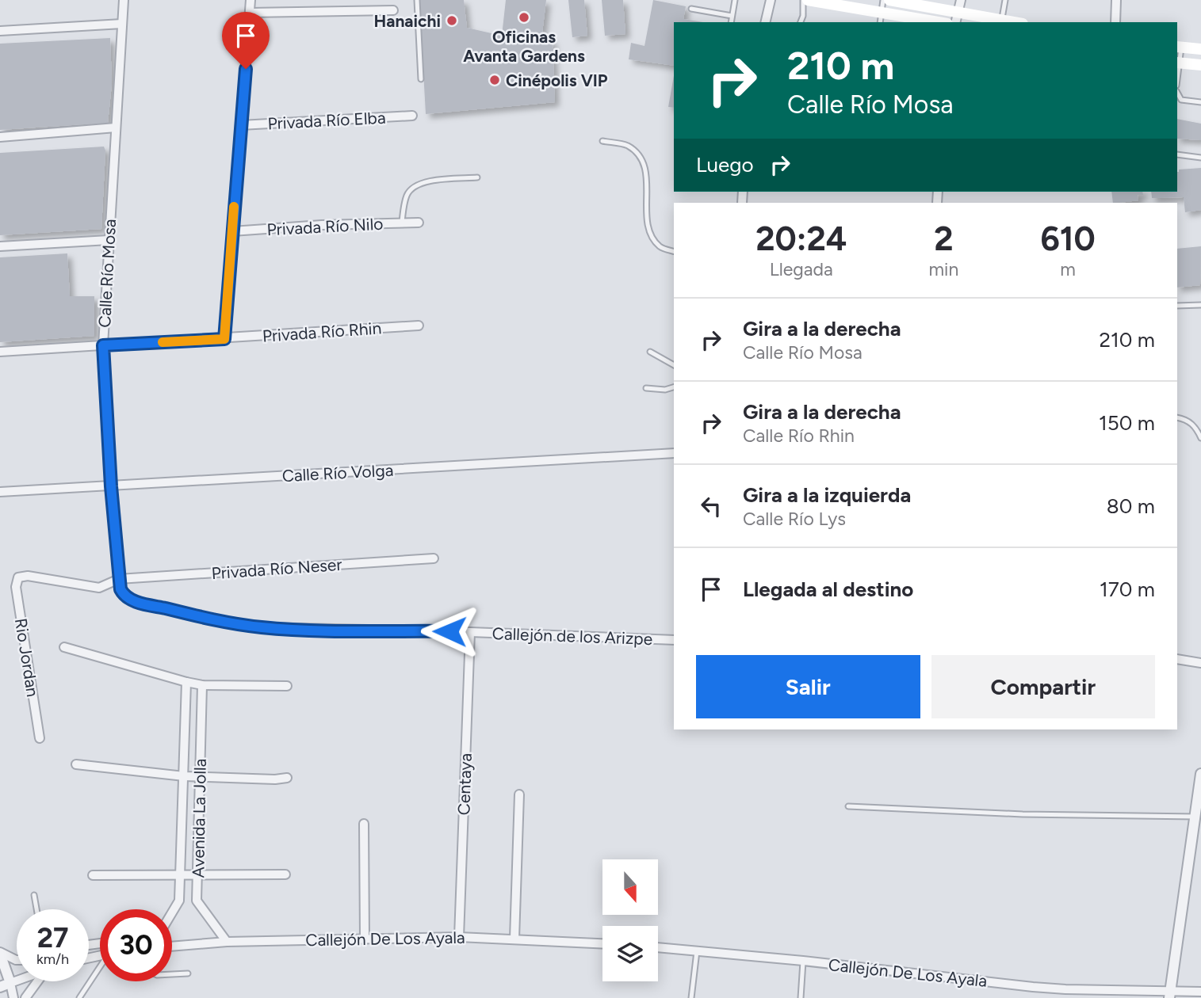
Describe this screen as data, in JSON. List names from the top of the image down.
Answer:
{
  "streets": {
    "street": [
      "Privada Río Elba",
      "Privada Río Nilo",
      "Calle Río Mosa",
      "Privada Río Rhin",
      "Calle Río Volga",
      "Privada Río Neser",
      "Callejón de los Arizpe",
      "Rio Jordan",
      "Centaya",
      "Avenida La Jolla",
      "Callejón De Los Ayala"
    ]
  },
  "crossings": [
    ["Calle Río Mosa", "Privada Río Rhin"],
    ["Calle Río Mosa", "Calle Río Volga"],
    ["Calle Río Mosa", "Privada Río Neser"],
    ["Calle Río Mosa", "Callejón de los Arizpe"],
    ["Privada Río Neser", "Callejón de los Arizpe"],
    ["Privada Río Neser", "Rio Jordan"],
    ["Callejón de los Arizpe", "Centaya"],
    ["Centaya", "Callejón De Los Ayala"],
    ["Avenida La Jolla", "Callejón De Los Ayala"]
  ],
  "places": ["Oficinas Avanta Gardens", "Hanaichi", "Cinépolis VIP"],
  "north": "bottom",
  "page": {
    "turn": ["210 m", "Calle Río Mosa"],
    "then": "Luego",
    "eta": [
      "20:24",
      "Llegada",
      "2",
      "min",
      "610",
      "m"
    ],
    "list": [
      {
        "name": "Gira a la derecha",
        "note": "Calle Río Mosa",
        "value": "210 m"
      },
      {
        "name": "Gira a la derecha",
        "note": "Calle Río Rhin",
        "value": "150 m"
      },
      {
        "name": "Gira a la izquierda",
        "note": "Calle Río Lys",
        "value": "80 m"
      },
      {
        "name": "Llegada al destino",
        "value": "170 m"
      }
    ],
    "buttons": ["Salir", "Compartir"],
    "speed": "27 km/h",
    "limit": "30"
  }
}
